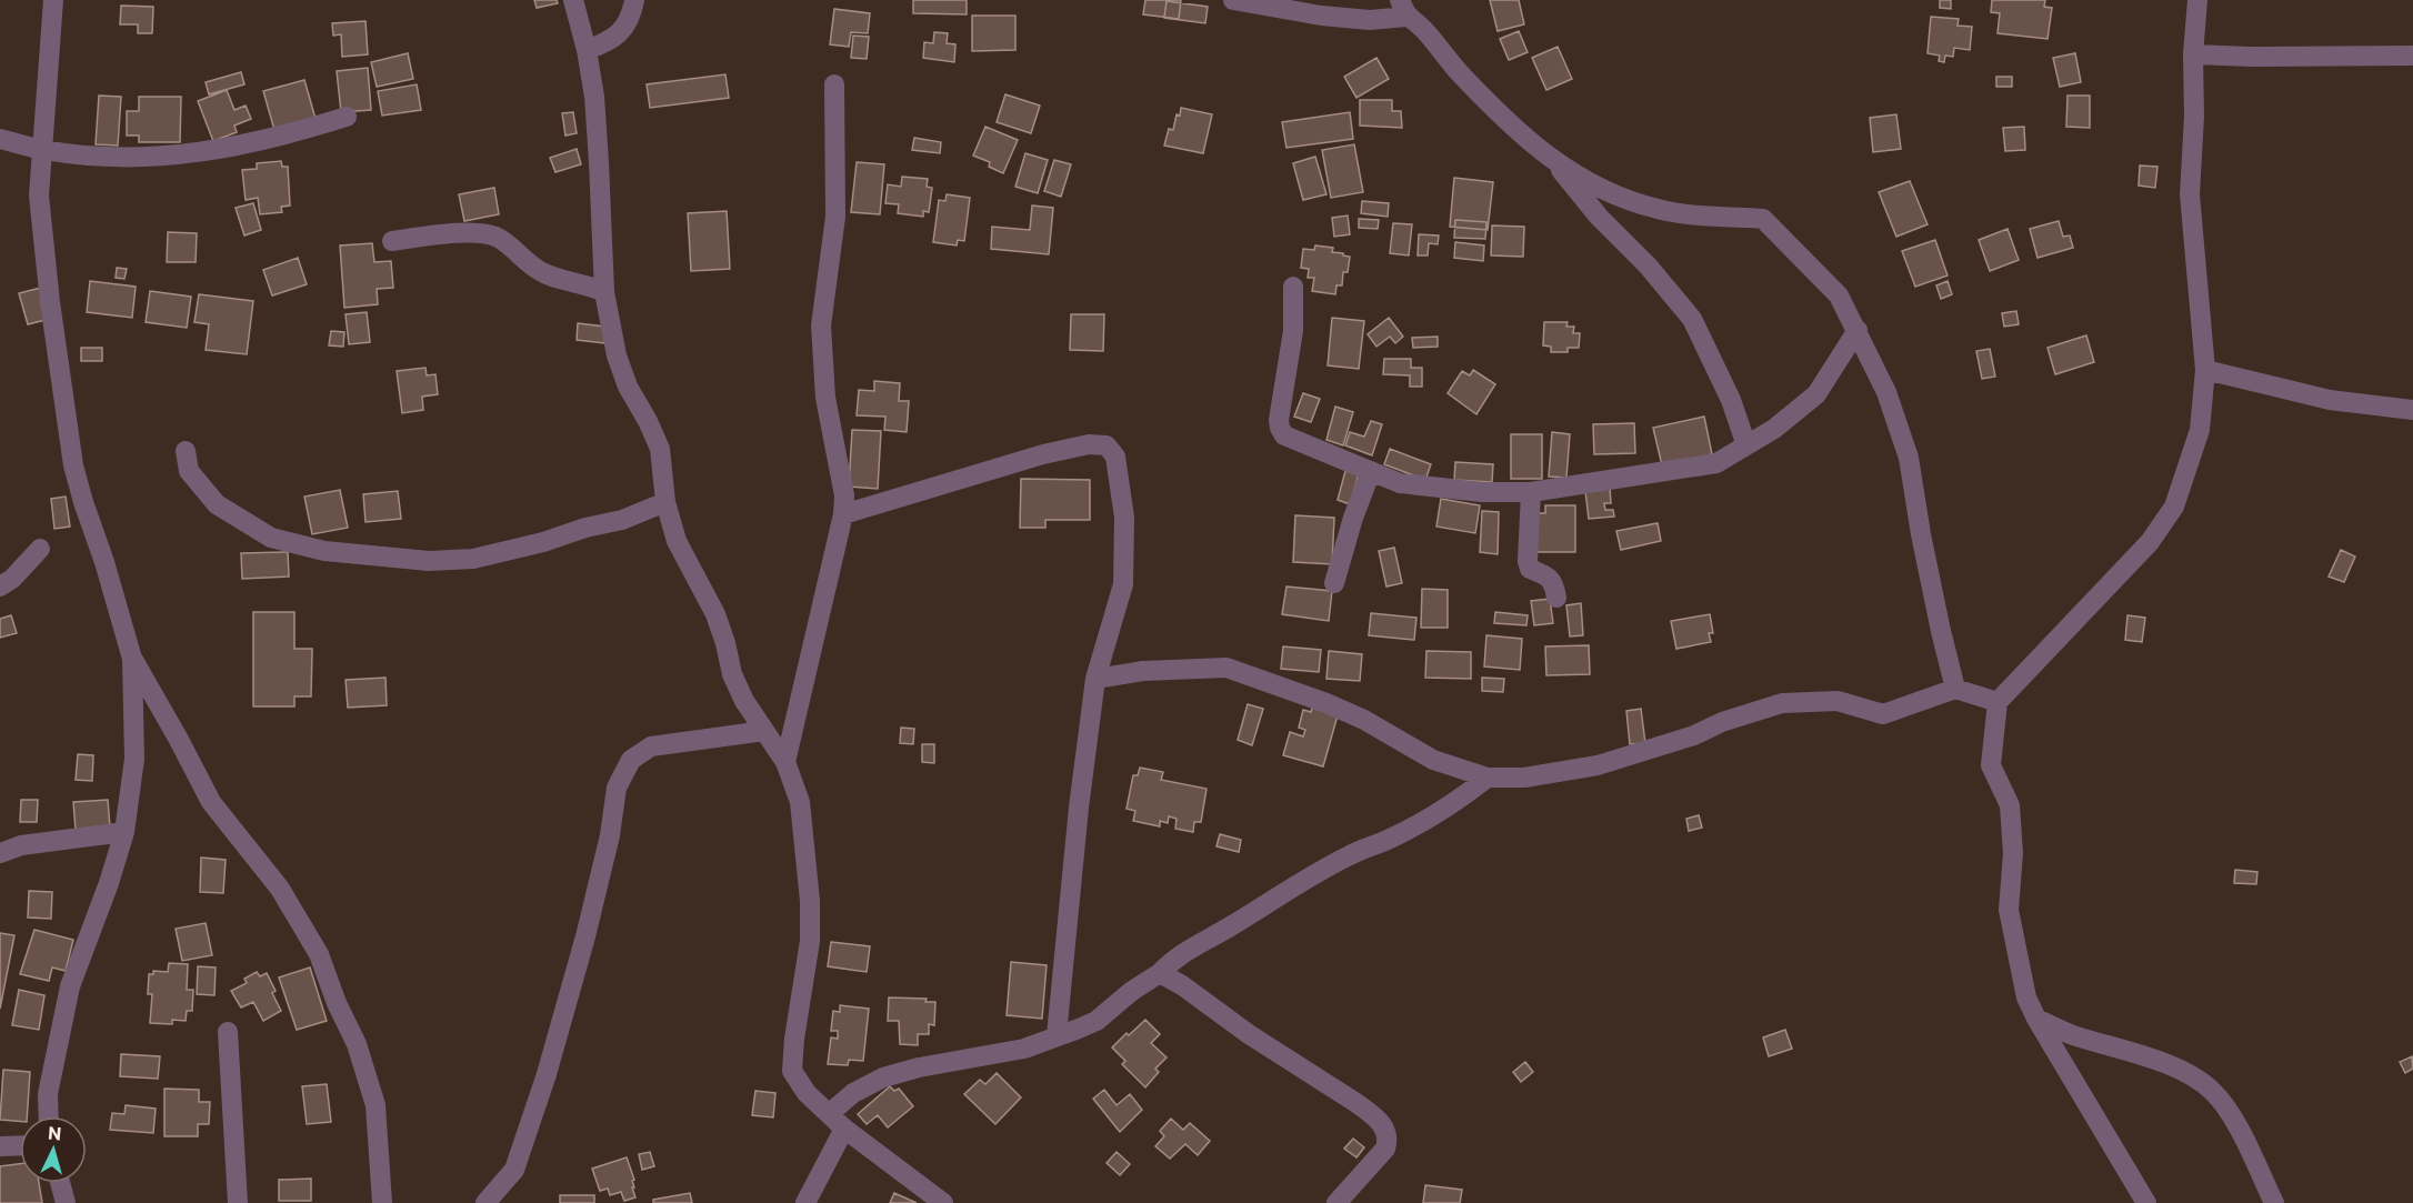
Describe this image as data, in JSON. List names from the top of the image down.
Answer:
{
  "north": "top"
}
